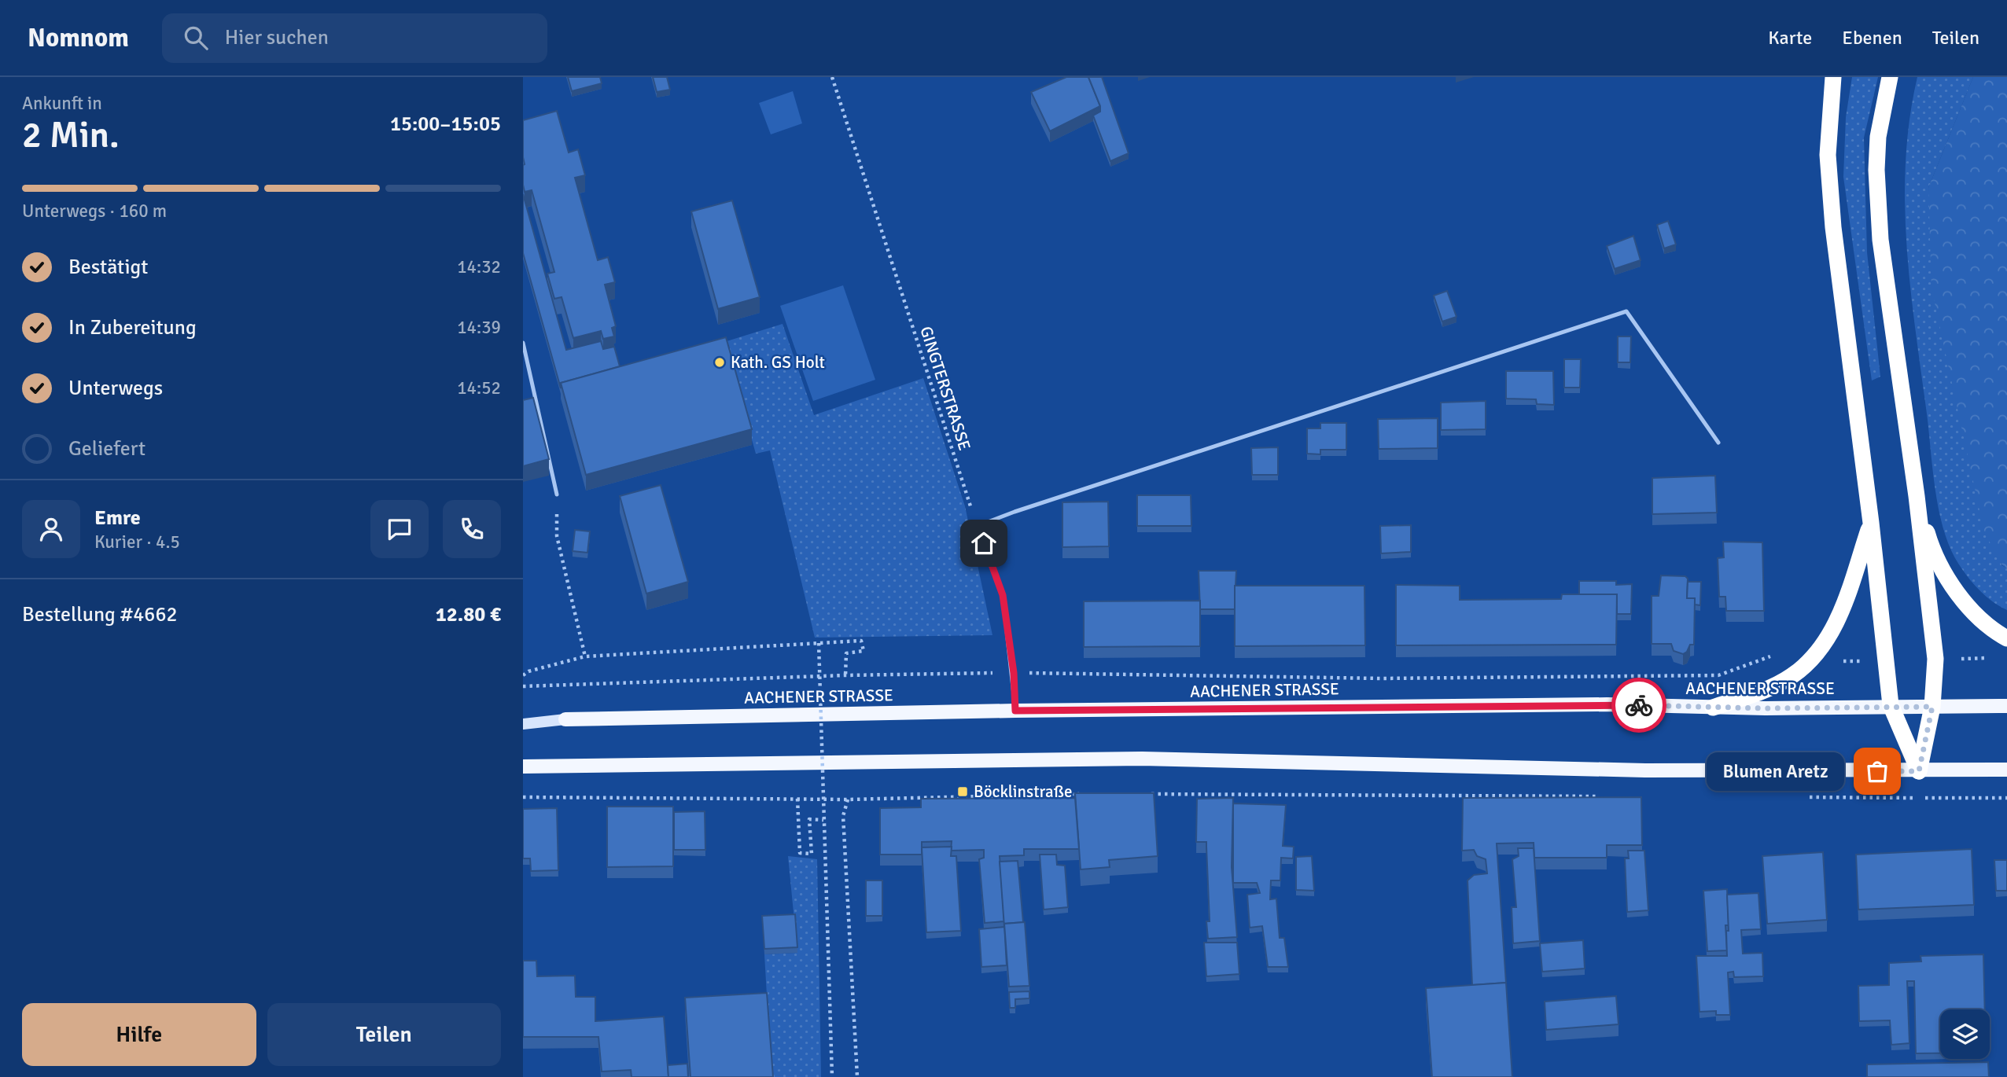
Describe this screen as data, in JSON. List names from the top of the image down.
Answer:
{
  "streets": {
    "main road": ["AACHENER STRASSE"],
    "path": ["GINGTERSTRASSE"]
  },
  "places": {
    "other": ["Kath. GS Holt", "Blumen Aretz"],
    "transit": ["Böcklinstraße"]
  },
  "page": {
    "header": "Nomnom",
    "search": "Hier suchen",
    "nav": ["Karte", "Ebenen", "Teilen"],
    "heading": ["2 Min.", "Ankunft in", "15:00–15:05"],
    "panel": [
      "Emre",
      "Kurier · 4.5",
      "Bestellung #4662",
      "12.80 €"
    ],
    "bar": "Unterwegs · 160 m",
    "list": [
      ["Bestätigt", "14:32"],
      ["In Zubereitung", "14:39"],
      ["Unterwegs", "14:52"],
      "Geliefert"
    ],
    "bubble": "Blumen Aretz",
    "buttons": ["Hilfe", "Teilen"]
  }
}
